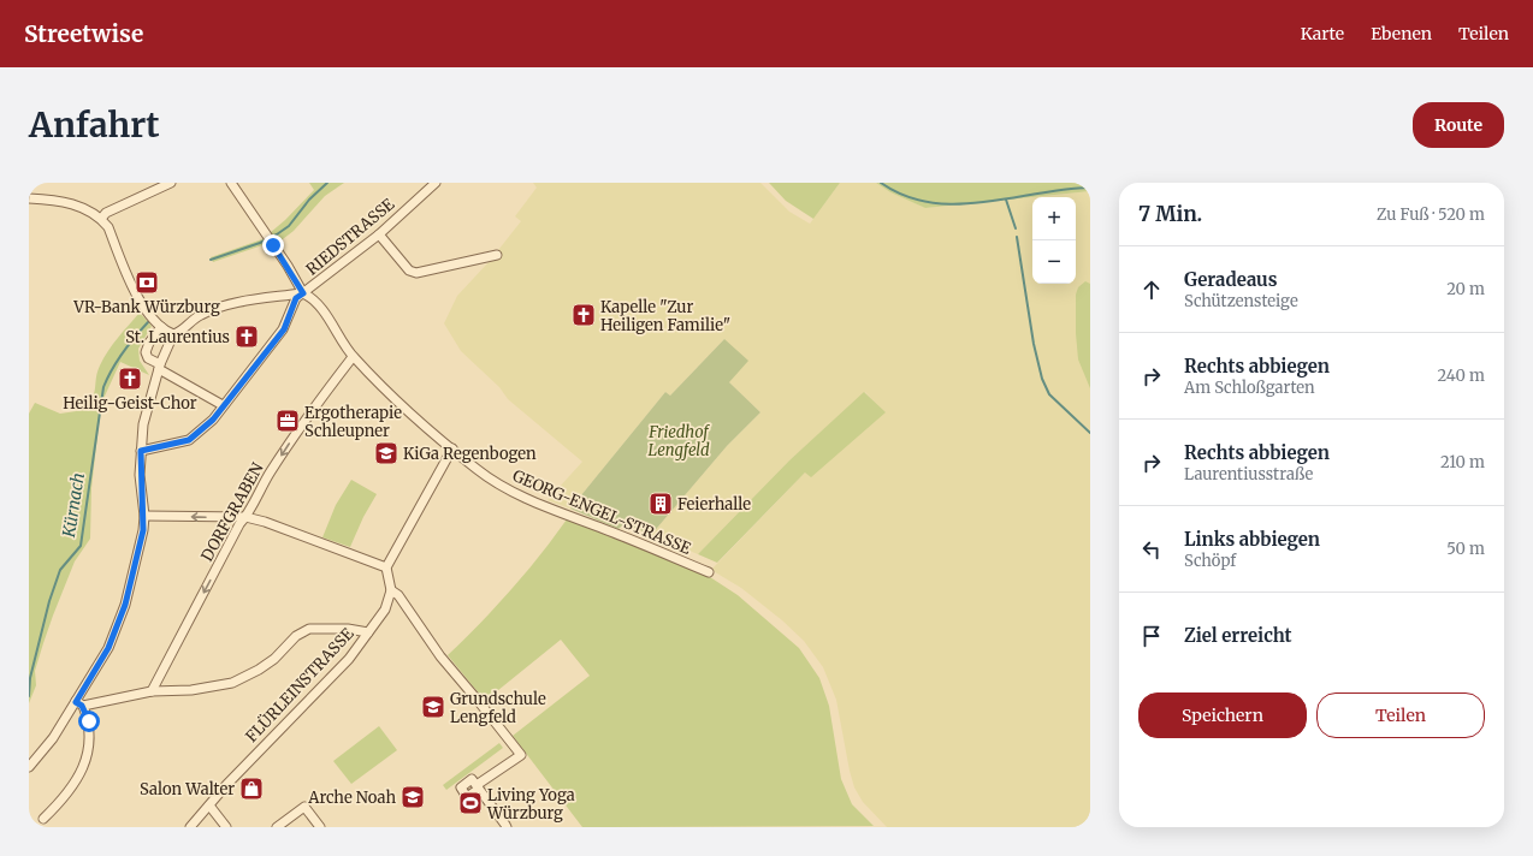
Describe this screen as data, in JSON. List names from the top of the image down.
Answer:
{
  "streets": {
    "street": [
      "RIEDSTRASSE",
      "DORFGRABEN",
      "GEORG-ENGEL-STRASSE",
      "FLÜRLEINSTRASSE"
    ]
  },
  "crossings": [
    ["RIEDSTRASSE", "GEORG-ENGEL-STRASSE"],
    ["DORFGRABEN", "GEORG-ENGEL-STRASSE"]
  ],
  "water": ["Kürnach"],
  "parks": ["Friedhof Lengfeld"],
  "places": {
    "bank": ["VR-Bank Würzburg"],
    "church": ["Kapelle \"Zur Heiligen Familie\"", "St. Laurentius", "Heilig-Geist-Chor"],
    "office": ["Ergotherapie Schleupner"],
    "school or university": ["KiGa Regenbogen", "Grundschule Lengfeld", "Arche Noah"],
    "building": ["Feierhalle"],
    "shop": ["Salon Walter"],
    "sports": ["Living Yoga Würzburg"]
  },
  "page": {
    "header": "Streetwise",
    "nav": ["Karte", "Ebenen", "Teilen"],
    "buttons": [
      "Route",
      ["Speichern", "Teilen"]
    ],
    "title": "Anfahrt",
    "heading": ["7 Min.", "Zu Fuß · 520 m"],
    "map_buttons": ["+", "−"],
    "list": [
      ["Geradeaus", "Schützensteige", "20 m"],
      ["Rechts abbiegen", "Am Schloßgarten", "240 m"],
      ["Rechts abbiegen", "Laurentiusstraße", "210 m"],
      ["Links abbiegen", "Schöpf", "50 m"],
      "Ziel erreicht"
    ]
  }
}
